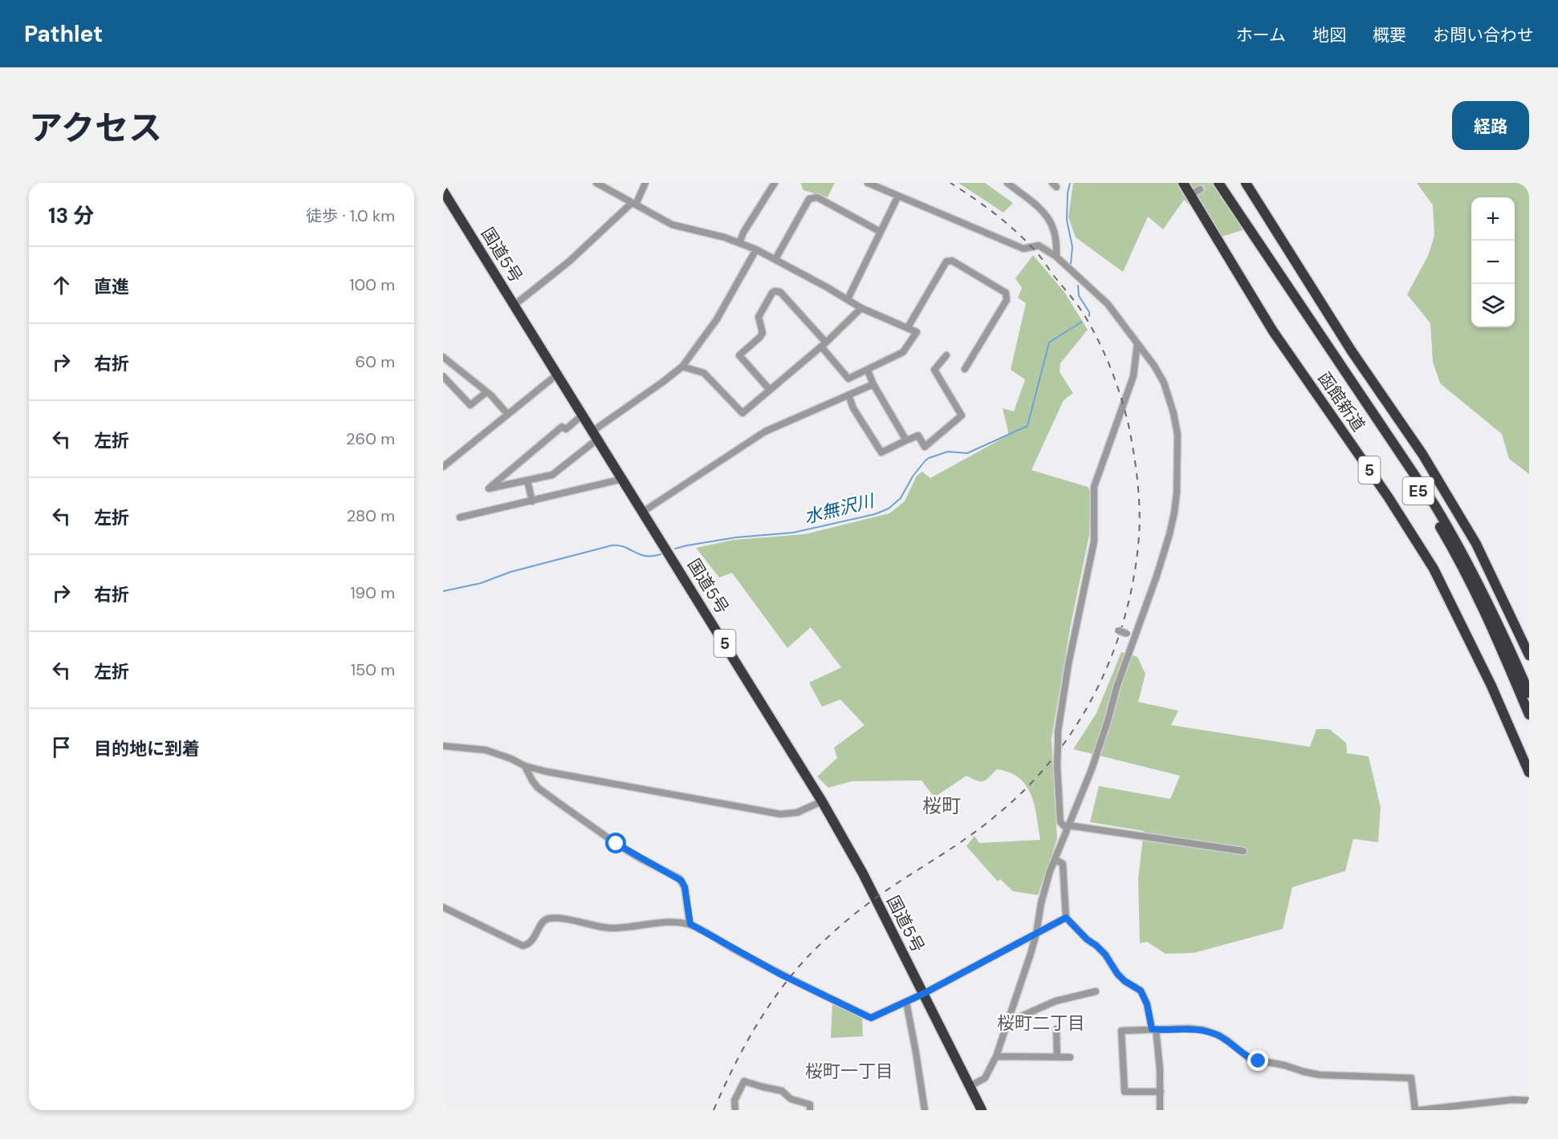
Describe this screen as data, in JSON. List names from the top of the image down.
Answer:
{
  "streets": {
    "highway": [
      "国道5号",
      "函館新道",
      "5",
      "E5"
    ]
  },
  "districts": ["桜町", "桜町二丁目", "桜町一丁目"],
  "water": ["水無沢川"],
  "page": {
    "header": "Pathlet",
    "nav": [
      "ホーム",
      "地図",
      "概要",
      "お問い合わせ"
    ],
    "title": "アクセス",
    "buttons": "経路",
    "heading": ["13 分", "徒歩 · 1.0 km"],
    "map_buttons": ["+", "−"],
    "list": [
      ["直進", "100 m"],
      ["右折", "60 m"],
      ["左折", "260 m"],
      ["左折", "280 m"],
      ["右折", "190 m"],
      ["左折", "150 m"],
      "目的地に到着"
    ]
  }
}
